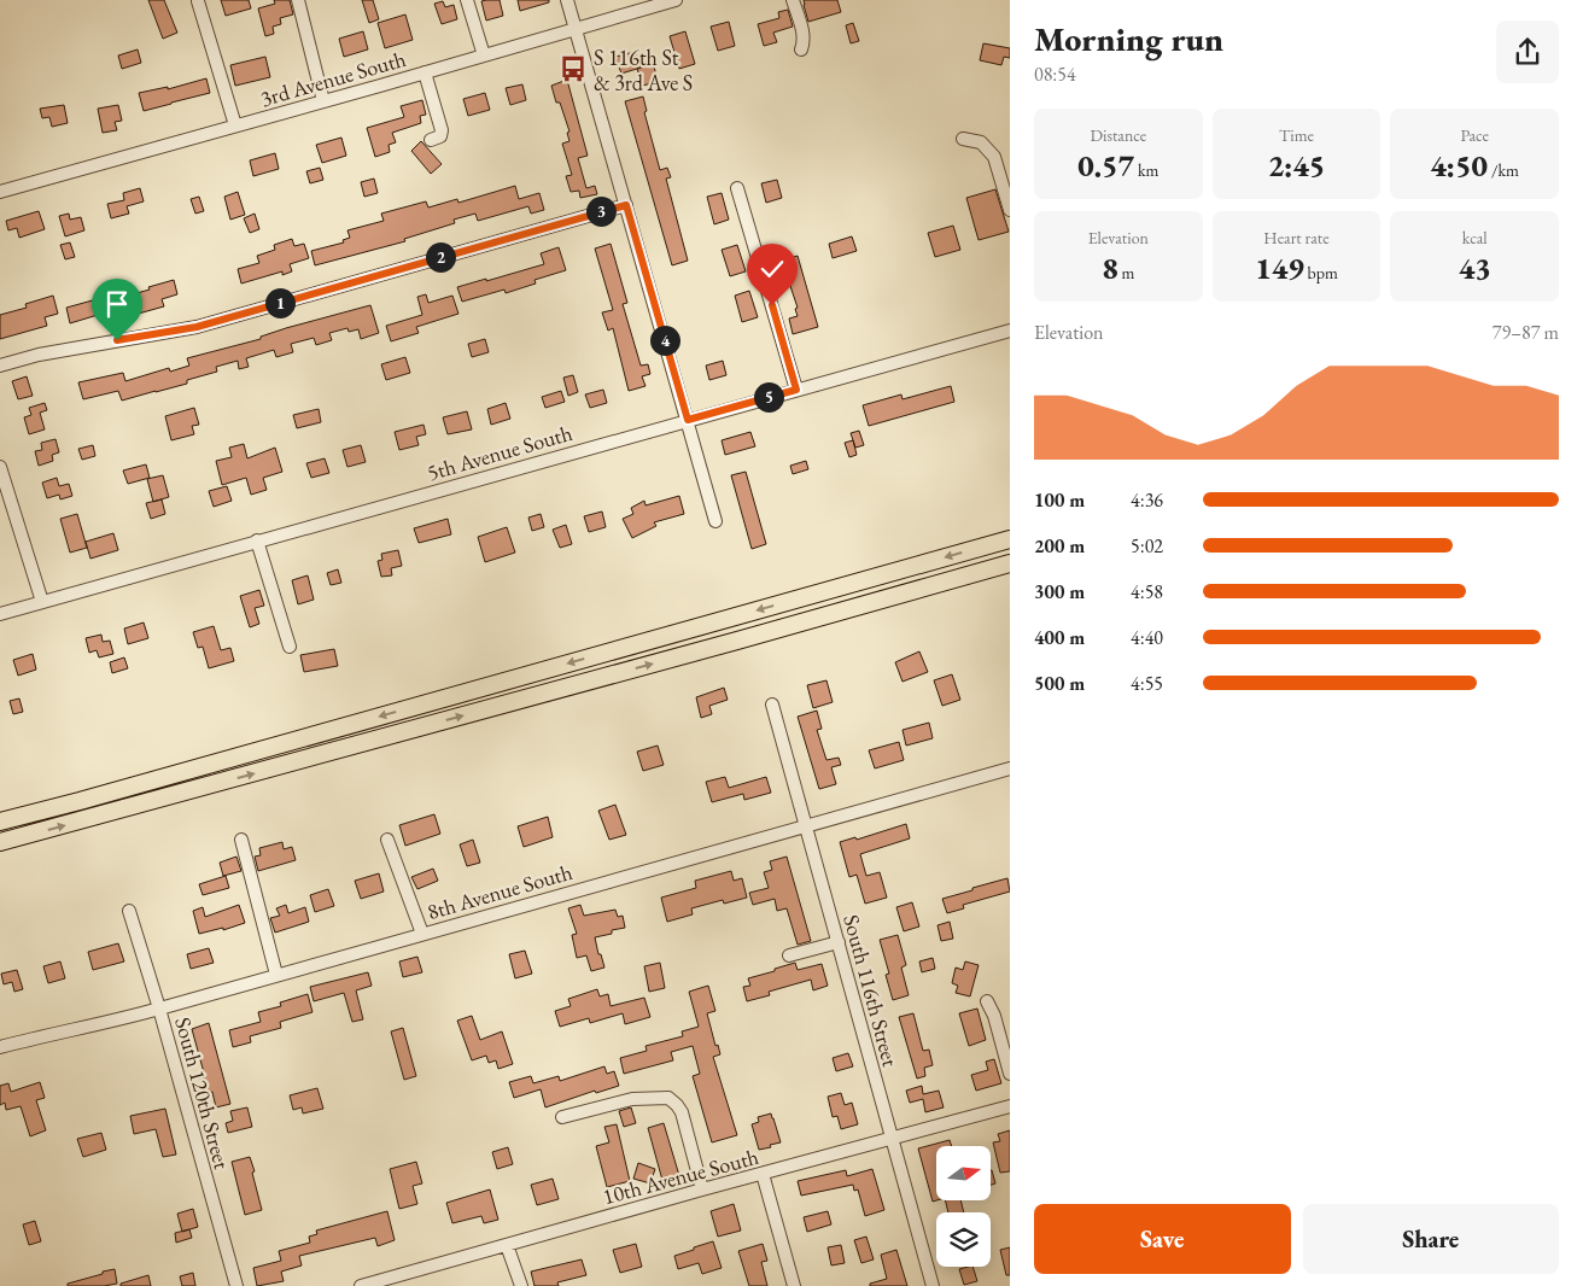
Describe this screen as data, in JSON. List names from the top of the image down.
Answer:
{
  "streets": {
    "street": [
      "3rd Avenue South",
      "5th Avenue South",
      "8th Avenue South",
      "South 116th Street",
      "South 120th Street",
      "10th Avenue South"
    ]
  },
  "crossings": [
    ["8th Avenue South", "South 116th Street"],
    ["8th Avenue South", "South 120th Street"],
    ["South 116th Street", "10th Avenue South"]
  ],
  "places": {
    "bus stop": ["S 116th St & 3rd Ave S"]
  },
  "north": "right",
  "page": {
    "heading": ["Morning run", "08:54"],
    "stats": [
      ["Distance", "0.57 km"],
      ["Time", "2:45"],
      ["Pace", "4:50 /km"],
      ["Elevation", "8 m"],
      ["Heart rate", "149 bpm"],
      ["kcal", "43"]
    ],
    "pins": [
      "3",
      "2",
      "1",
      "4",
      "5"
    ],
    "chart": ["Elevation", "79–87 m"],
    "list": [
      {
        "name": "100 m",
        "note": "4:36"
      },
      {
        "name": "200 m",
        "note": "5:02"
      },
      {
        "name": "300 m",
        "note": "4:58"
      },
      {
        "name": "400 m",
        "note": "4:40"
      },
      {
        "name": "500 m",
        "note": "4:55"
      }
    ],
    "buttons": ["Save", "Share"]
  }
}
